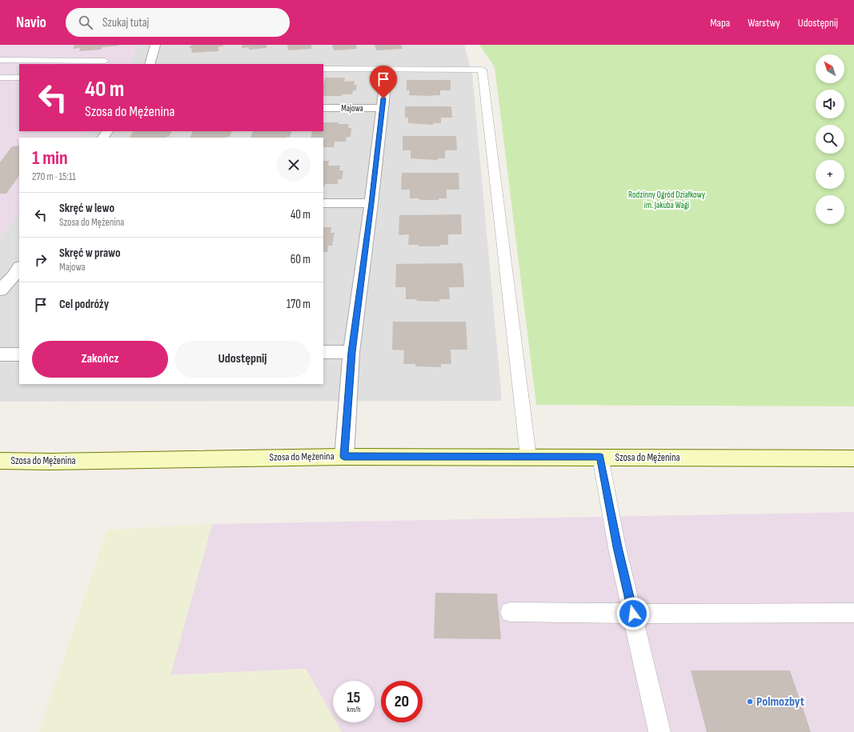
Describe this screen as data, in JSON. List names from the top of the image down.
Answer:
{
  "streets": {
    "main road": ["Szosa do Mężenina"],
    "street": ["Majowa"]
  },
  "parks": ["Rodzinny Ogród Działkowy im. Jakuba Wagi"],
  "places": ["Polmozbyt"],
  "north": "top left",
  "page": {
    "header": "Navio",
    "search": "Szukaj tutaj",
    "nav": ["Mapa", "Warstwy", "Udostępnij"],
    "map_buttons": ["+", "−"],
    "turn": ["40 m", "Szosa do Mężenina"],
    "heading": ["1 min", "270 m · 15:11"],
    "list": [
      {
        "name": "Skręć w lewo",
        "note": "Szosa do Mężenina",
        "value": "40 m"
      },
      {
        "name": "Skręć w prawo",
        "note": "Majowa",
        "value": "60 m"
      },
      {
        "name": "Cel podróży",
        "value": "170 m"
      }
    ],
    "buttons": ["Zakończ", "Udostępnij"],
    "speed": "15 km/h",
    "limit": "20"
  }
}
